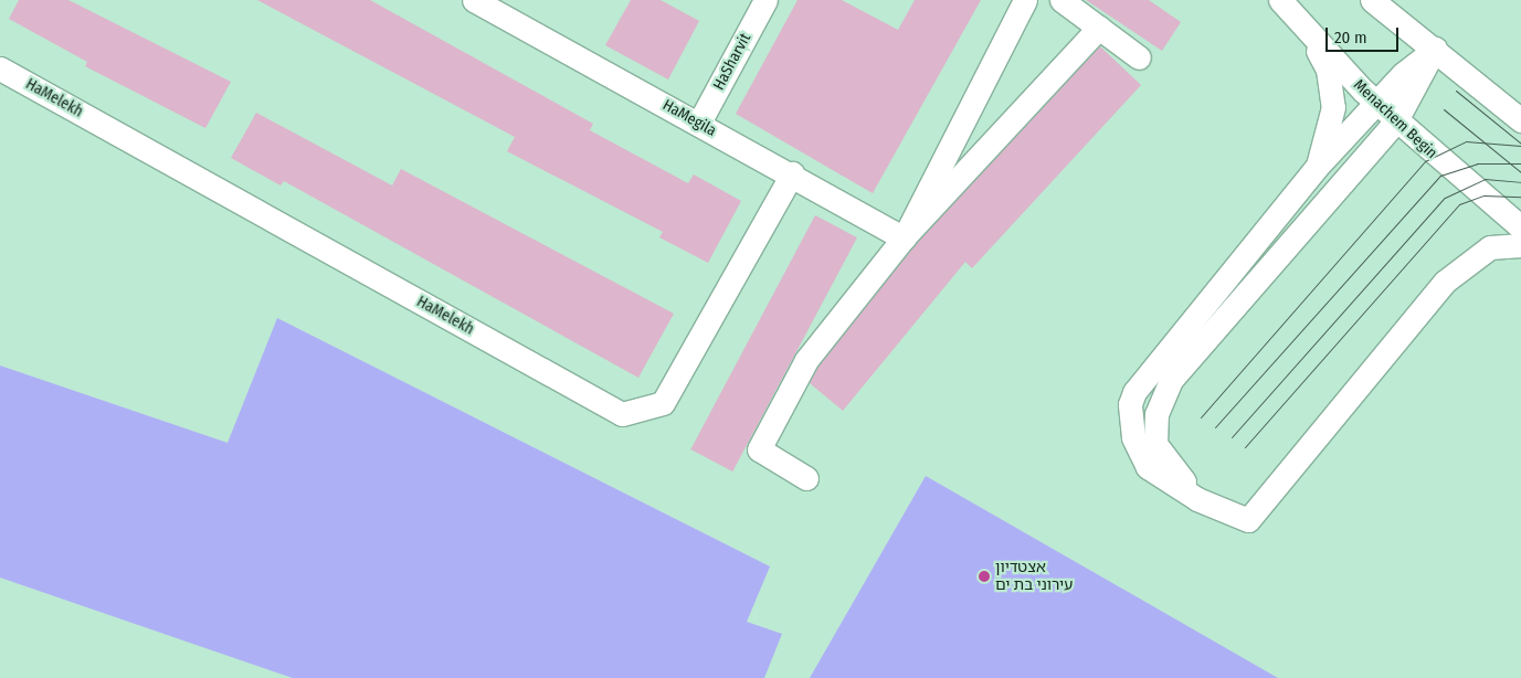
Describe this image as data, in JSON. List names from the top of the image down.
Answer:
{
  "streets": {
    "street": [
      "HaSharvit",
      "HaMelekh",
      "HaMegila",
      "Menachem Begin"
    ]
  },
  "crossings": [
    ["HaSharvit", "HaMegila"],
    ["HaMelekh", "HaMegila"]
  ],
  "places": ["אצטדיון עירוני בת ים"],
  "scale_bar": "20 m"
}
